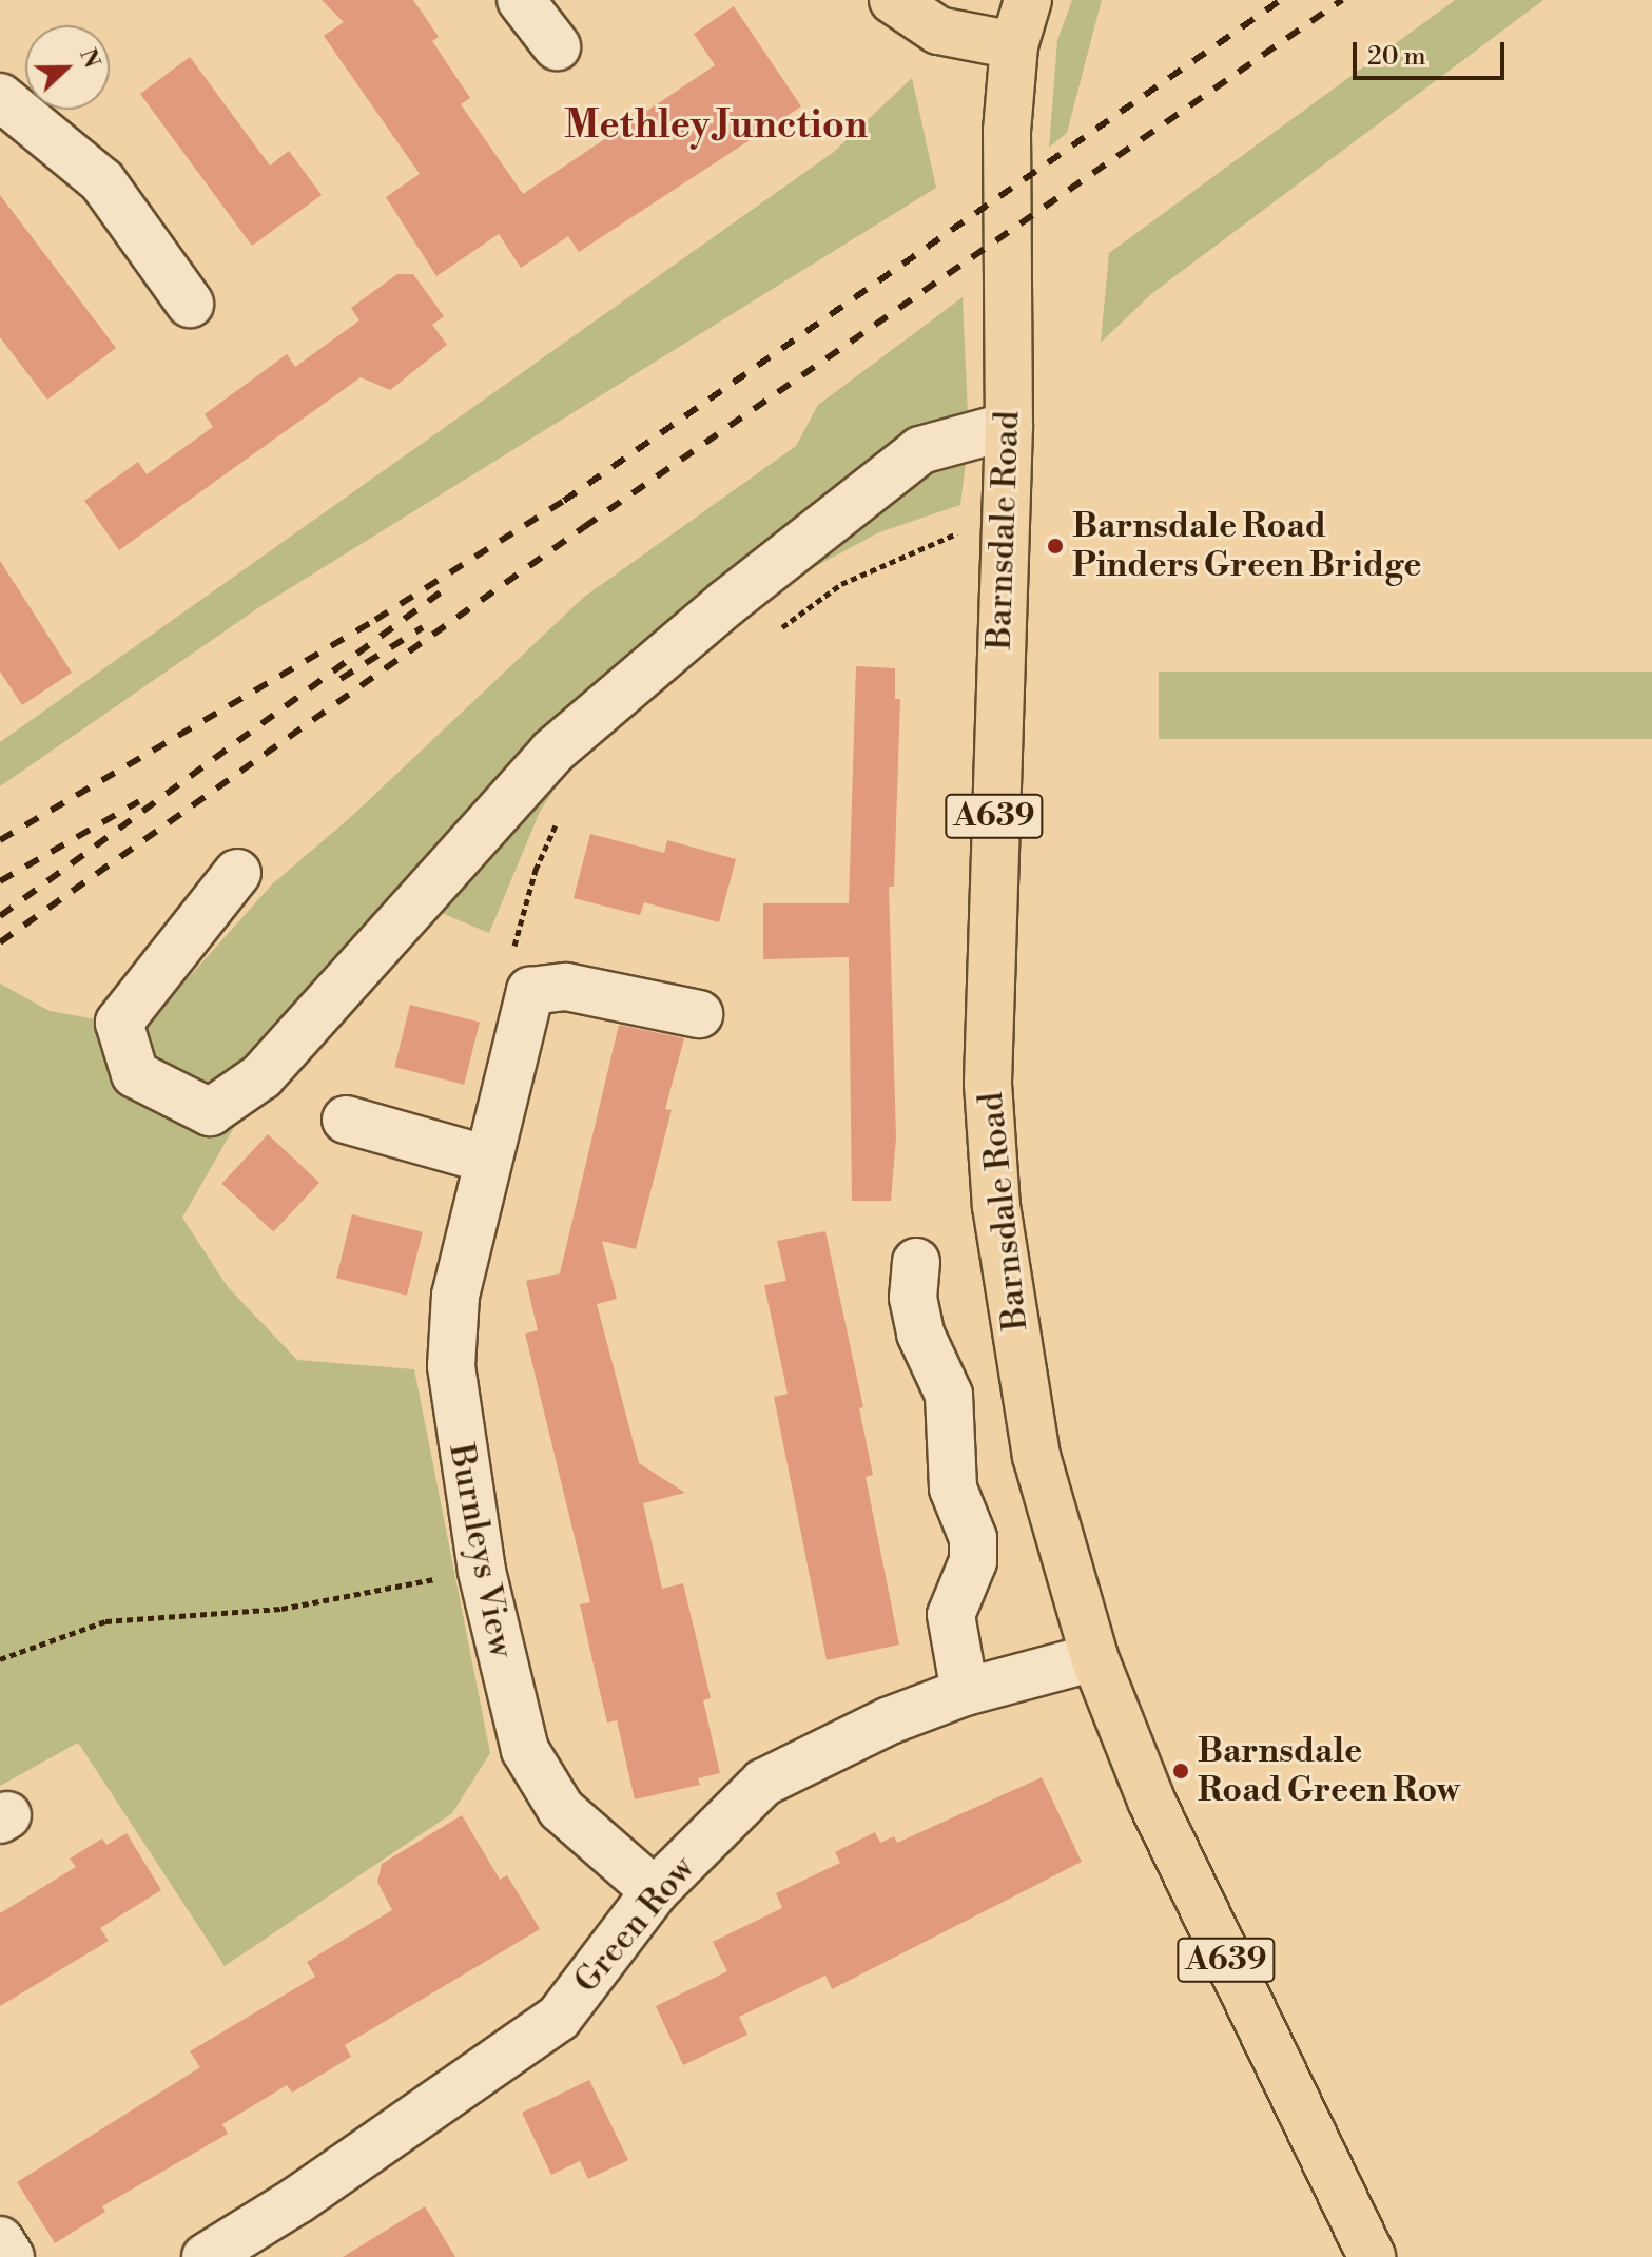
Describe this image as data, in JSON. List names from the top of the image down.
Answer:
{
  "streets": {
    "main road": ["Barnsdale Road", "A639"],
    "street": ["Burnleys View", "Green Row"]
  },
  "crossings": [
    ["Barnsdale Road", "A639"],
    ["Barnsdale Road", "Green Row"],
    ["Burnleys View", "Green Row"]
  ],
  "districts": ["Methley Junction"],
  "places": ["Barnsdale Road Pinders Green Bridge", "Barnsdale Road Green Row"],
  "scale_bar": "20 m",
  "north": "right"
}
